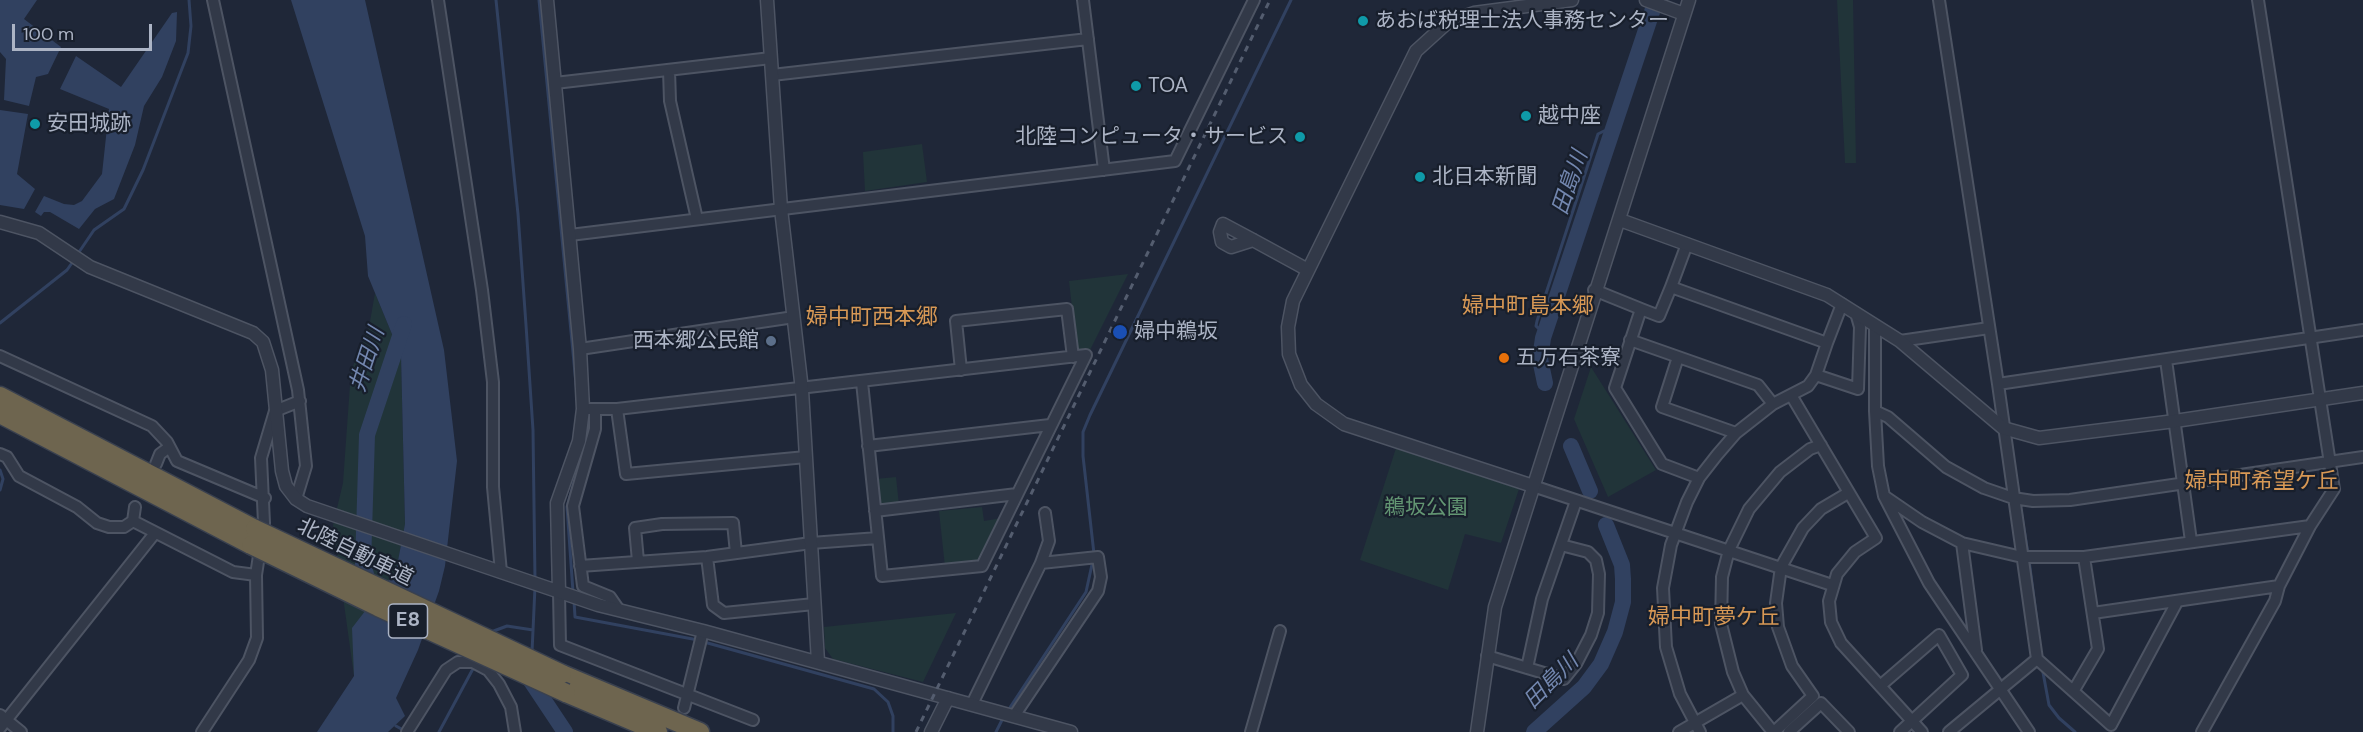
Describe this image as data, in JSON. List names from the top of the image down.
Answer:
{
  "streets": {
    "highway": ["北陸自動車道", "E8"]
  },
  "districts": [
    "婦中町島本郷",
    "婦中町西本郷",
    "婦中町希望ケ丘",
    "婦中町夢ケ丘"
  ],
  "water": ["田島川", "井田川"],
  "parks": ["鵜坂公園"],
  "places": [
    "あおば税理士法人事務センター",
    "TOA",
    "越中座",
    "安田城跡",
    "北陸コンピュータ・サービス",
    "北日本新聞",
    "婦中鵜坂",
    "西本郷公民館",
    "五万石茶寮"
  ],
  "scale_bar": "100 m"
}
